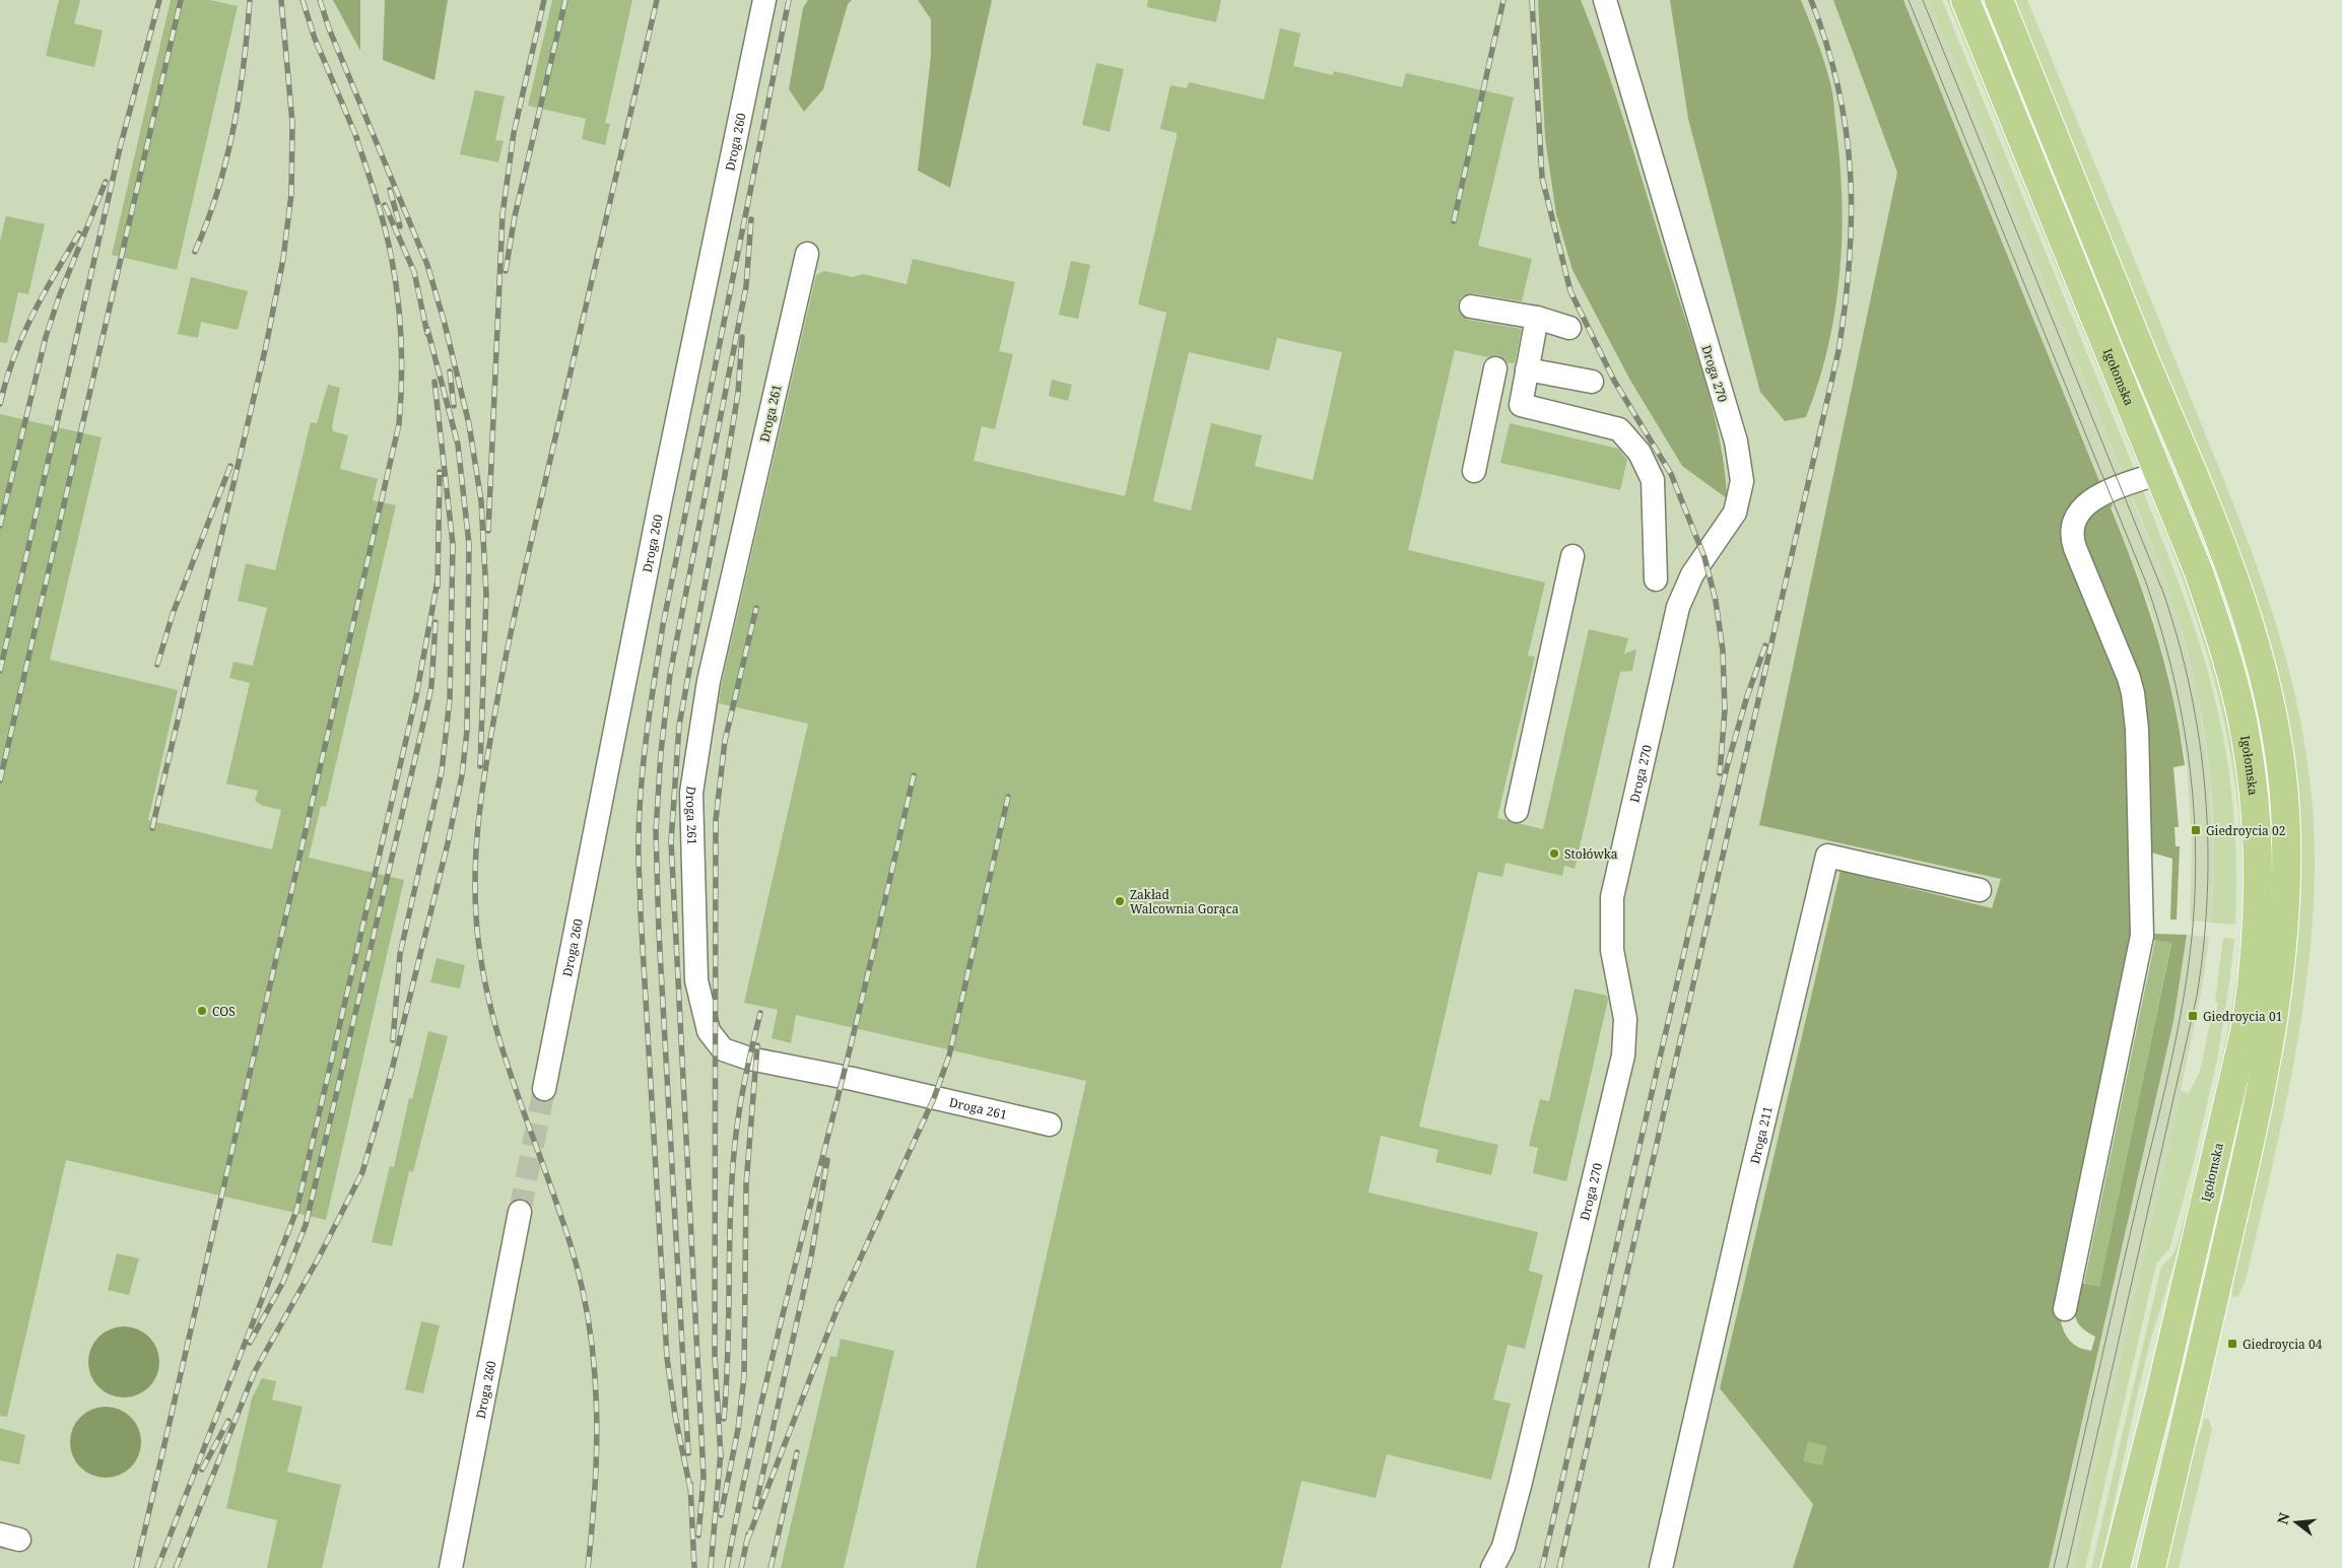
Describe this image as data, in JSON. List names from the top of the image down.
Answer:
{
  "streets": {
    "main road": ["Igołomska"],
    "lane": [
      "Droga 260",
      "Droga 270",
      "Droga 261",
      "Droga 211"
    ]
  },
  "places": {
    "transit": ["Giedroycia 02", "Giedroycia 01", "Giedroycia 04"],
    "other": ["Stołówka", "Zakład Walcownia Gorąca", "COS"]
  },
  "north": "left"
}
